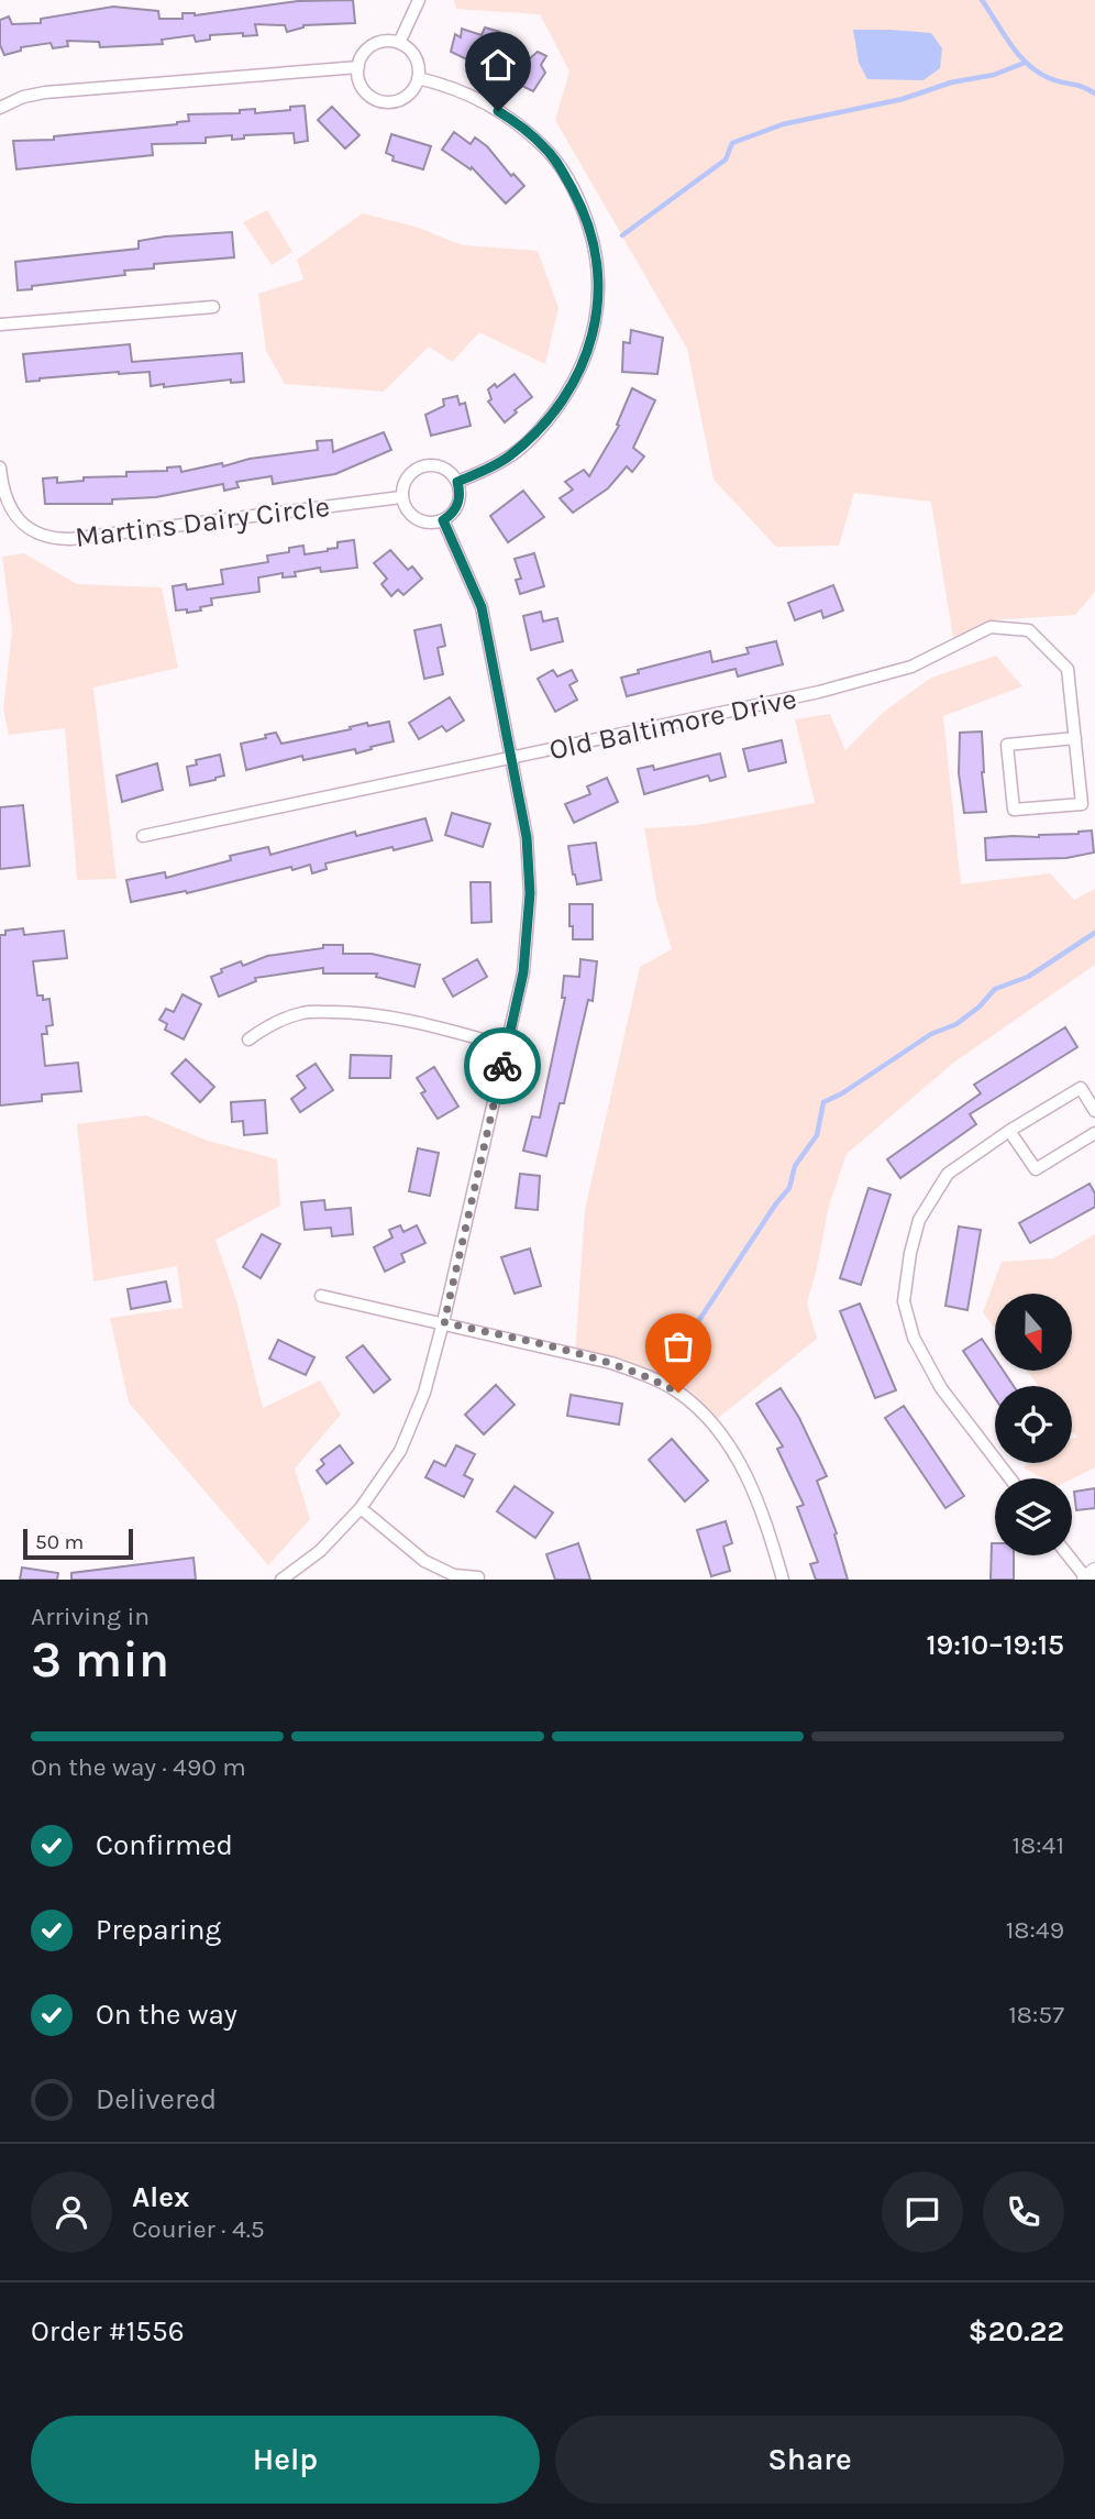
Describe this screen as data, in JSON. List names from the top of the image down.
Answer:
{
  "streets": {
    "street": ["Martins Dairy Circle", "Old Baltimore Drive"]
  },
  "scale_bar": "50 m",
  "north": "bottom",
  "page": {
    "scale": "50 m",
    "heading": ["3 min", "Arriving in", "19:10–19:15"],
    "panel": [
      "Alex",
      "Courier · 4.5",
      "Order #1556",
      "$20.22"
    ],
    "bar": "On the way · 490 m",
    "list": [
      ["Confirmed", "18:41"],
      ["Preparing", "18:49"],
      ["On the way", "18:57"],
      "Delivered"
    ],
    "buttons": ["Help", "Share"]
  }
}
